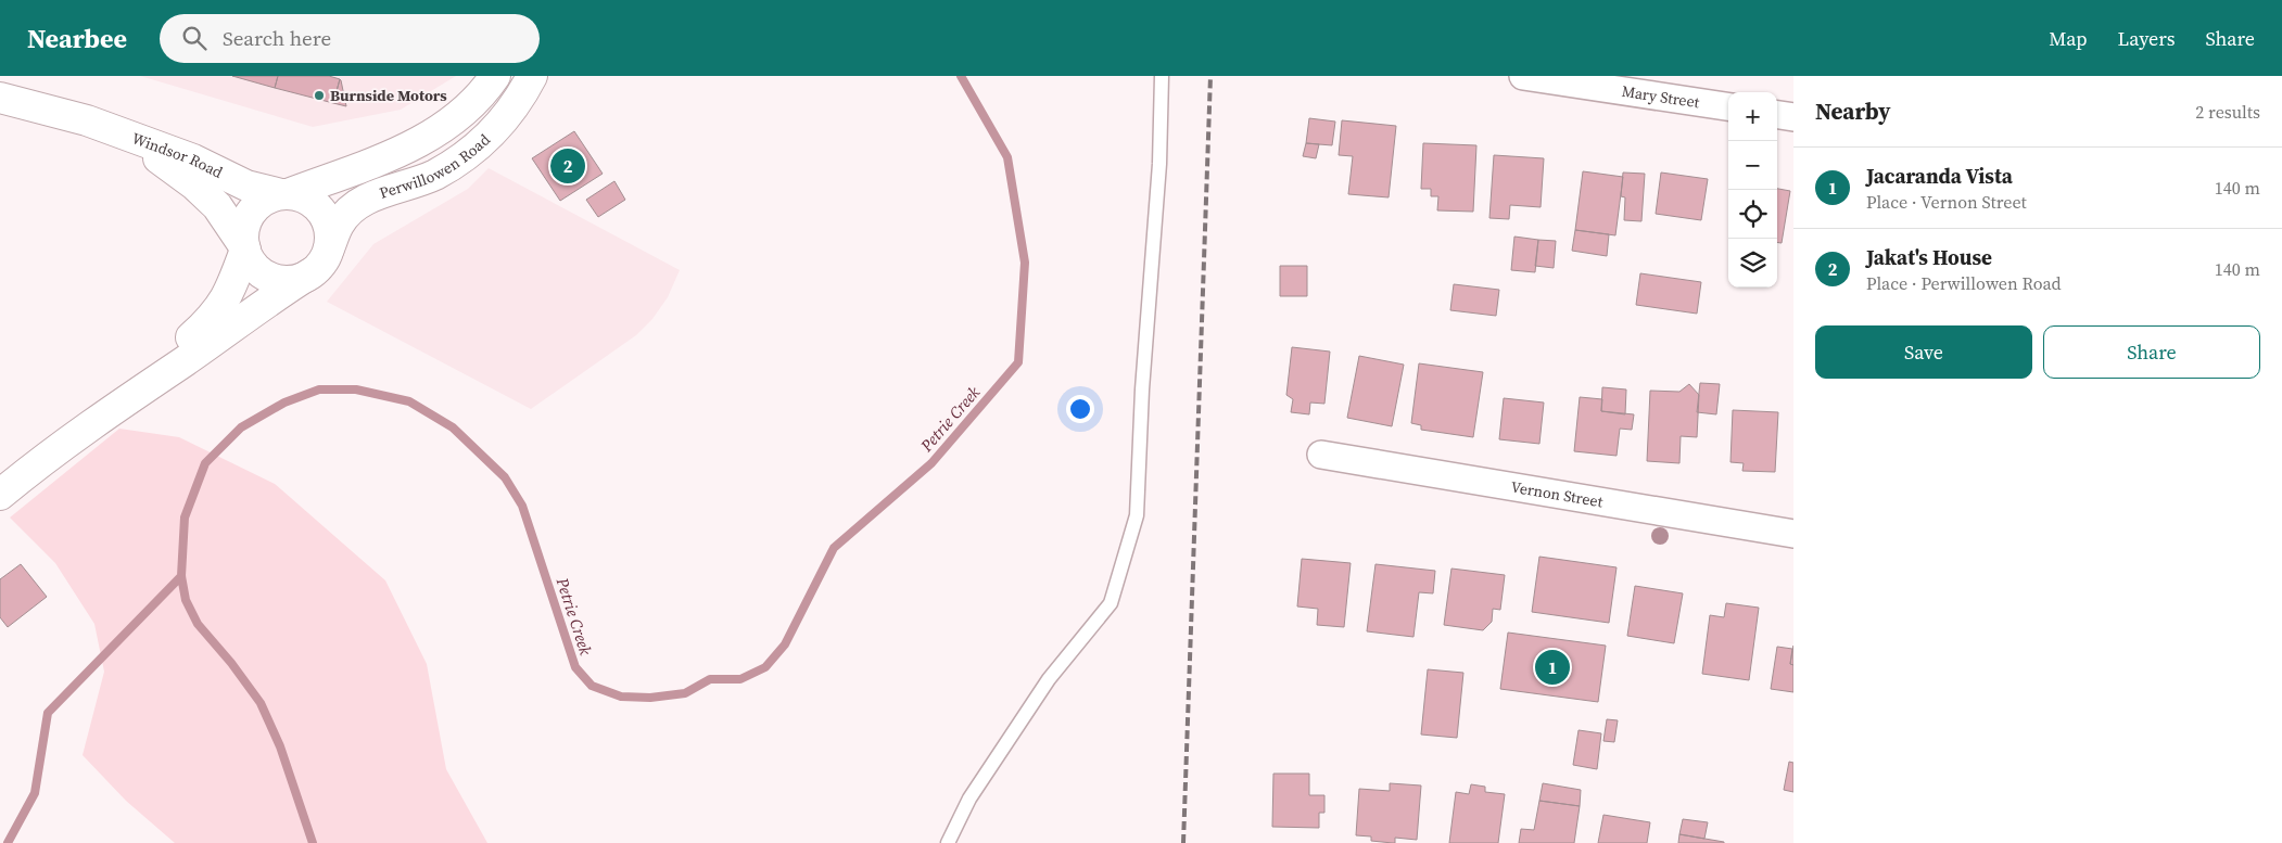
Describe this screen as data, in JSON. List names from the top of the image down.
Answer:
{
  "streets": {
    "street": [
      "Mary Street",
      "Windsor Road",
      "Perwillowen Road",
      "Vernon Street"
    ]
  },
  "crossings": [
    ["Windsor Road", "Perwillowen Road"]
  ],
  "water": ["Petrie Creek"],
  "places": ["Burnside Motors"],
  "page": {
    "header": "Nearbee",
    "search": "Search here",
    "nav": ["Map", "Layers", "Share"],
    "heading": ["Nearby", "2 results"],
    "map_buttons": ["+", "−"],
    "pins": ["2", "1"],
    "list": [
      {
        "mark": "1",
        "name": "Jacaranda Vista",
        "note": "Place · Vernon Street",
        "value": "140 m"
      },
      {
        "mark": "2",
        "name": "Jakat's House",
        "note": "Place · Perwillowen Road",
        "value": "140 m"
      }
    ],
    "buttons": ["Save", "Share"]
  }
}
